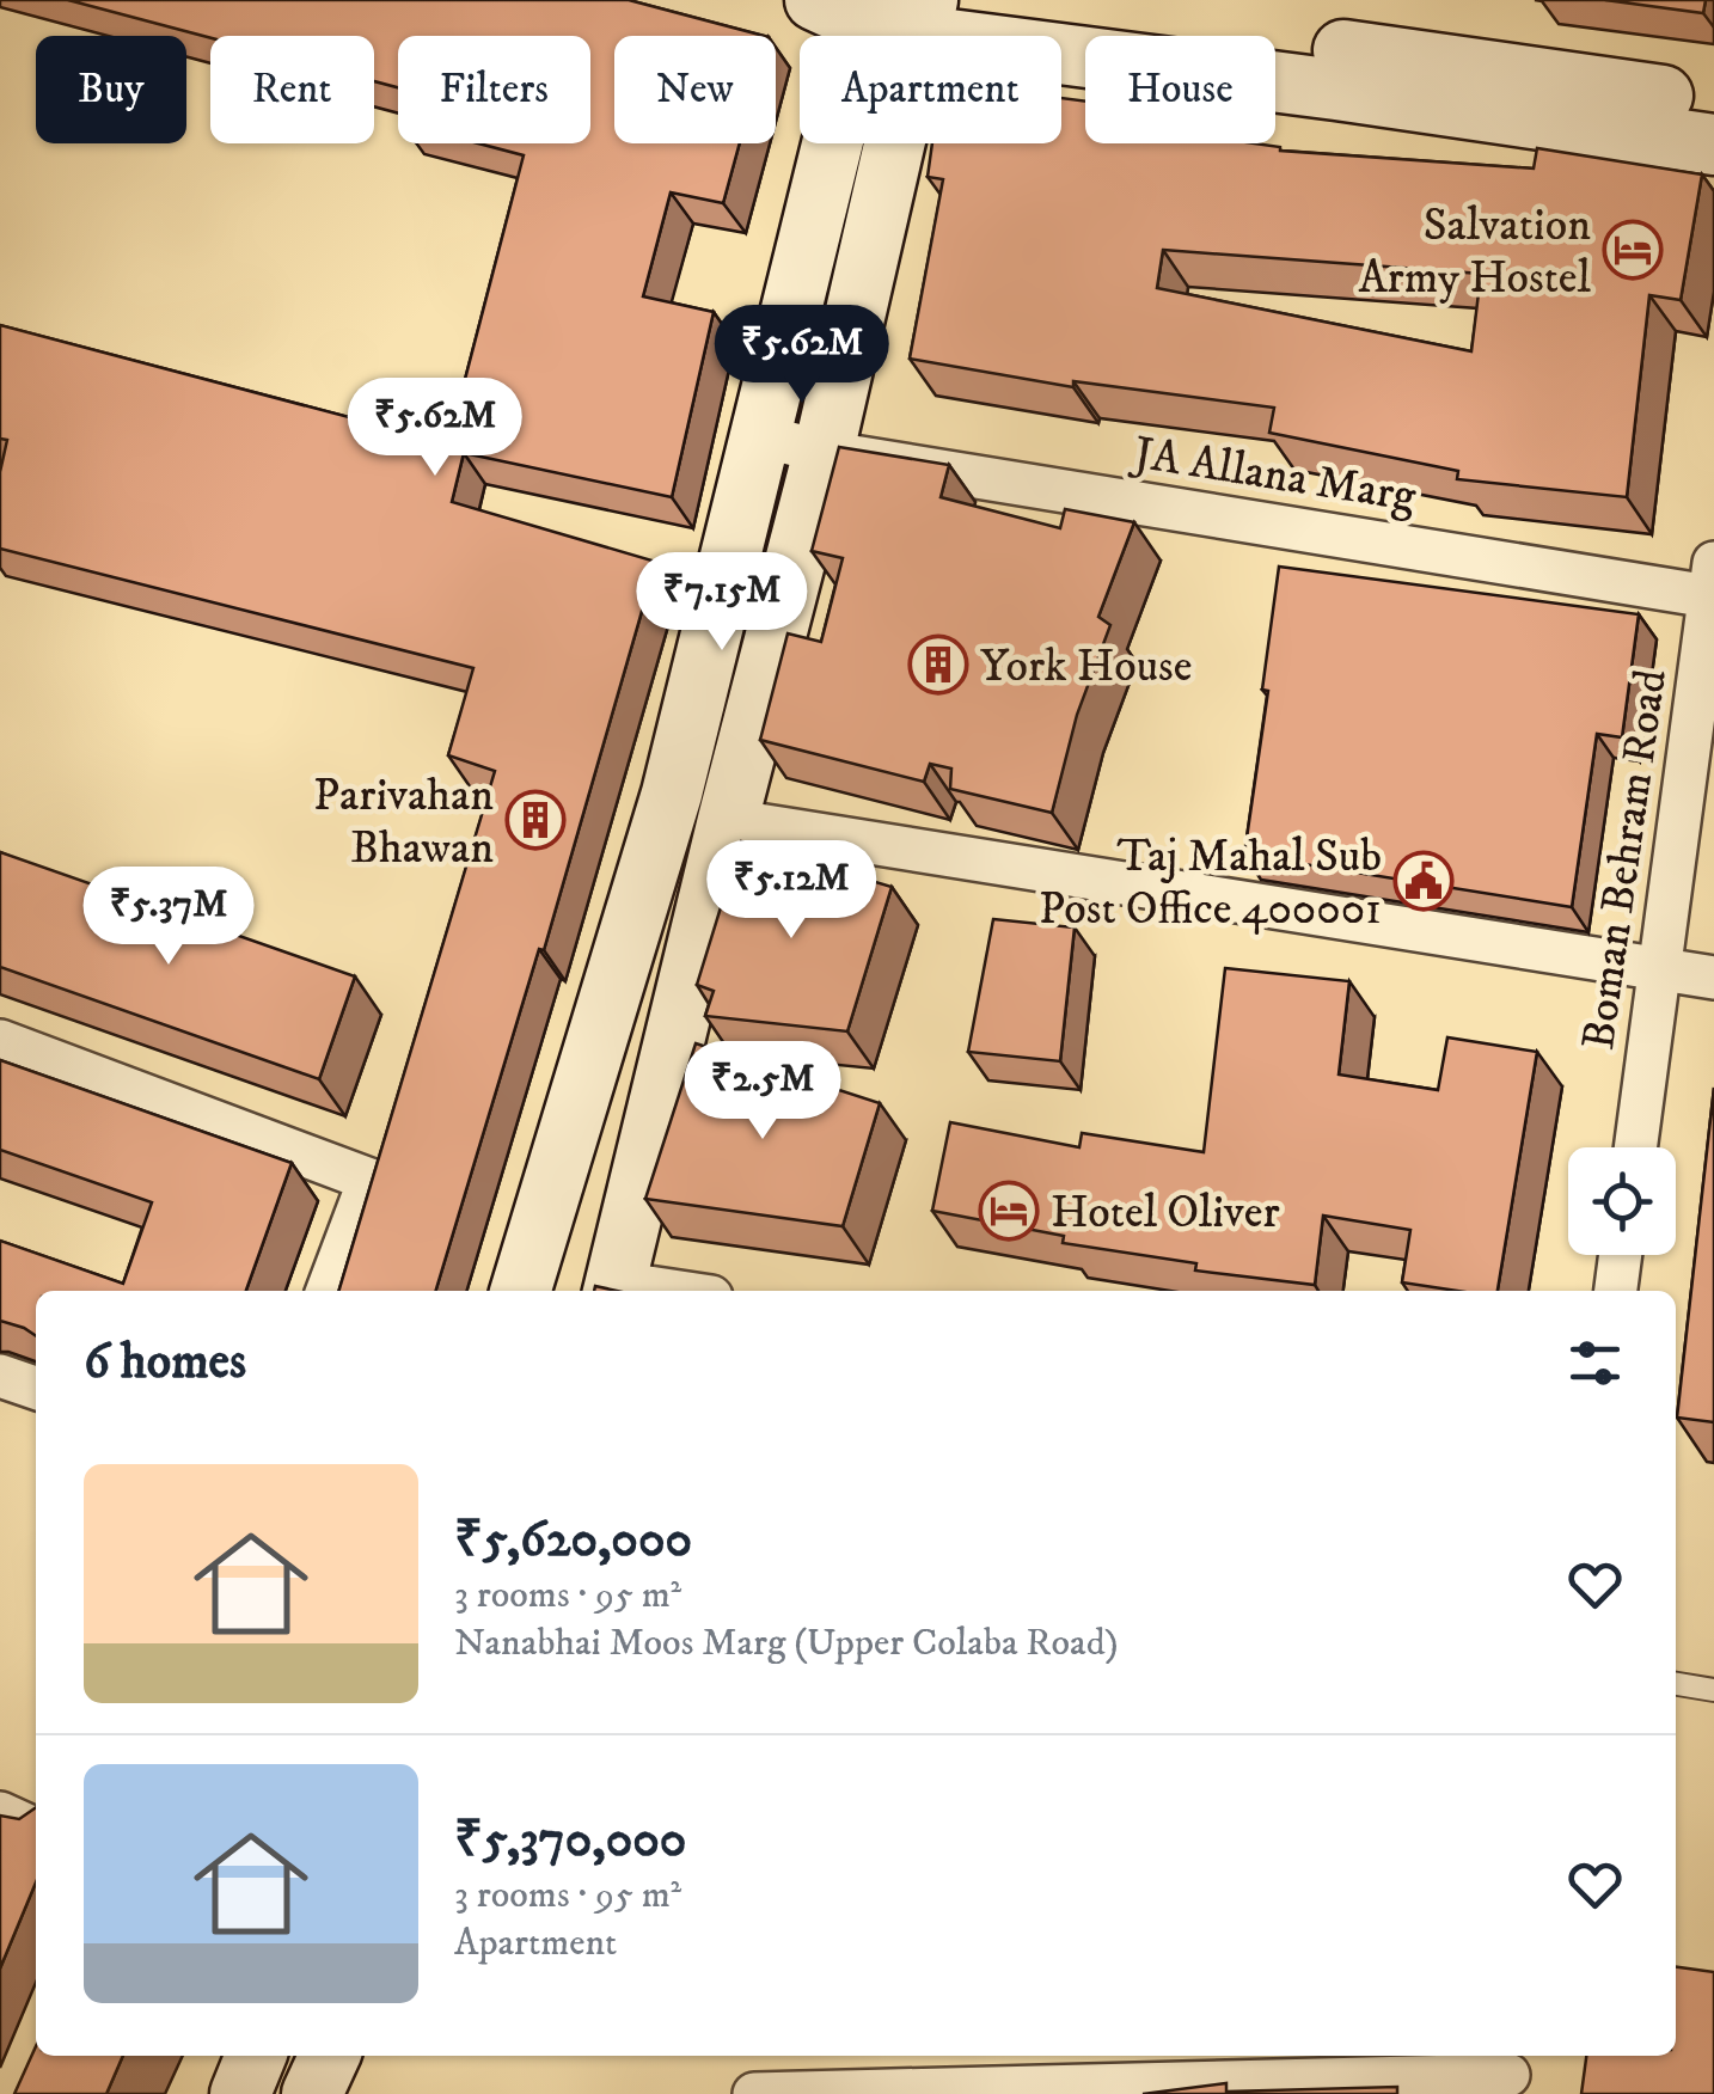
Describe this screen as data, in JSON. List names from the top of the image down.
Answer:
{
  "streets": {
    "street": ["JA Allana Marg", "Boman Behram Road"]
  },
  "crossings": [
    ["JA Allana Marg", "Boman Behram Road"]
  ],
  "places": {
    "hotel": ["Salvation Army Hostel", "Hotel Oliver"],
    "building": ["York House", "Parivahan Bhawan"],
    "public building": ["Taj Mahal Sub Post Office 400001"]
  },
  "page": {
    "chip": [
      "Buy",
      "Rent",
      "Filters",
      "New",
      "Apartment",
      "House"
    ],
    "price": [
      "₹5.62M",
      "₹5.62M",
      "₹7.15M",
      "₹5.12M",
      "₹5.37M",
      "₹2.5M"
    ],
    "heading": "6 homes",
    "list": [
      {
        "name": "₹5,620,000",
        "note": "3 rooms · 95 m² · Nanabhai Moos Marg (Upper Colaba Road)"
      },
      {
        "name": "₹5,370,000",
        "note": "3 rooms · 95 m² · Apartment"
      }
    ]
  }
}
